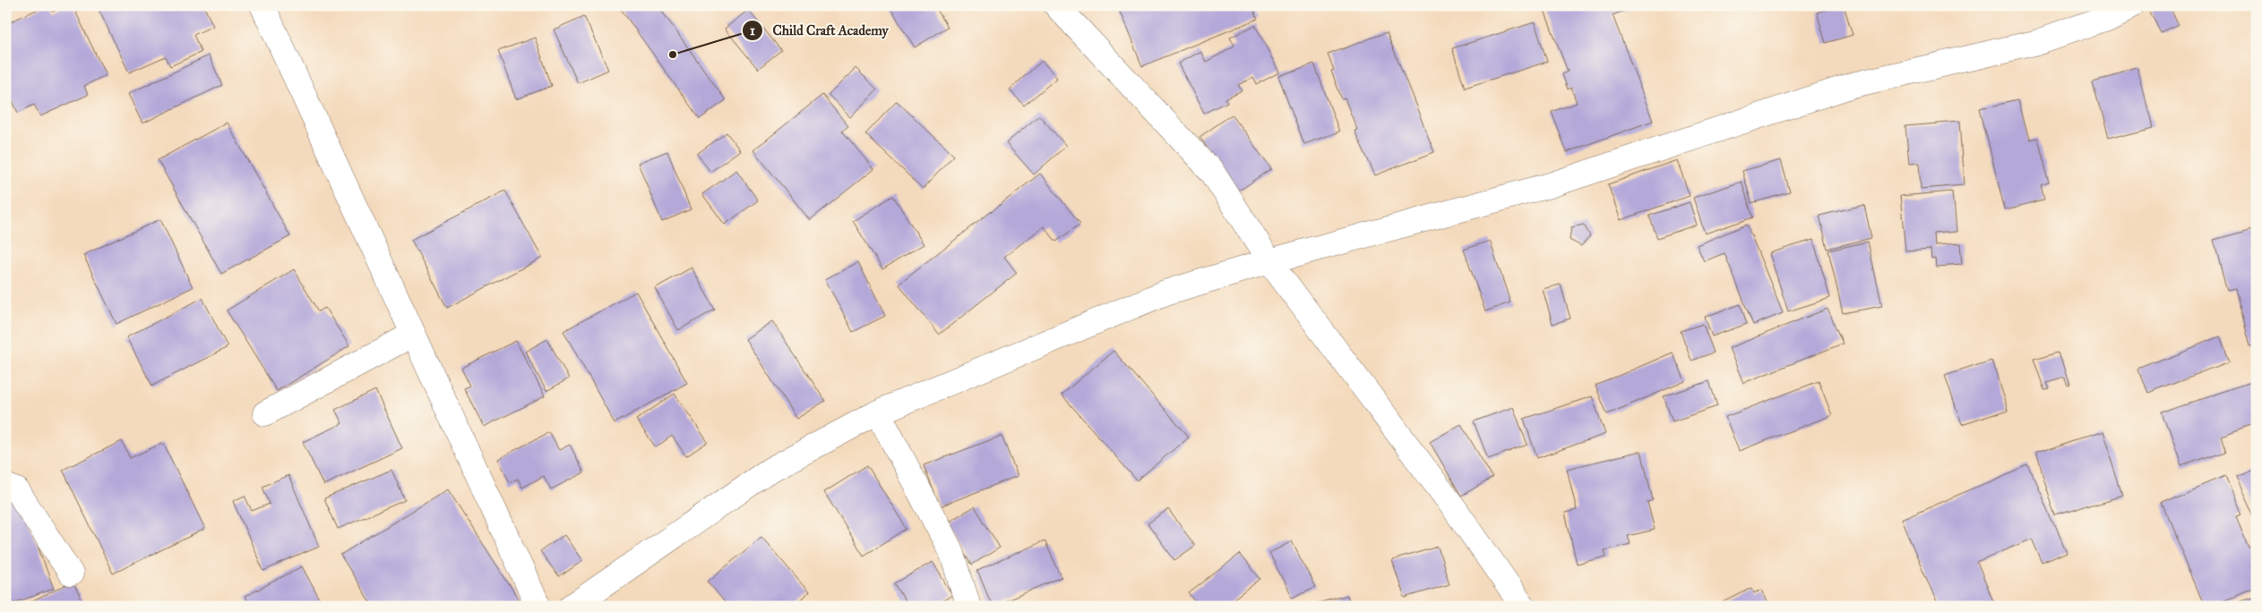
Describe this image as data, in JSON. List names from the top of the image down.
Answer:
{
  "places": ["Child Craft Academy"]
}
